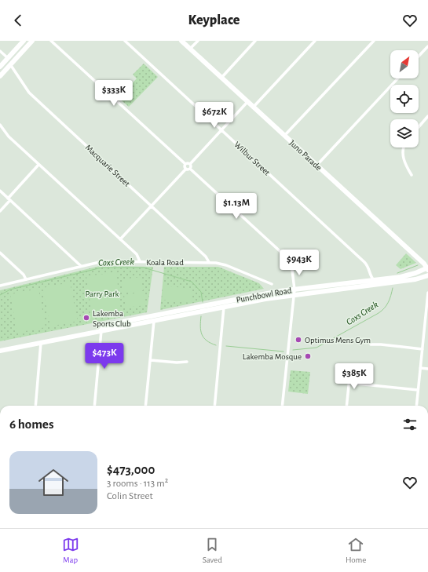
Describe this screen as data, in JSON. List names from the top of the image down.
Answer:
{
  "streets": {
    "main road": ["Juno Parade", "Punchbowl Road"],
    "street": ["Wilbur Street", "Macquarie Street", "Koala Road"]
  },
  "crossings": [
    ["Juno Parade", "Punchbowl Road"],
    ["Wilbur Street", "Punchbowl Road"],
    ["Macquarie Street", "Koala Road"]
  ],
  "water": ["Coxs Creek"],
  "parks": ["Parry Park"],
  "places": ["Lakemba Sports Club", "Optimus Mens Gym", "Lakemba Mosque"],
  "north": "top right",
  "page": {
    "header": "Keyplace",
    "price": [
      "$333K",
      "$672K",
      "$1.13M",
      "$943K",
      "$473K",
      "$385K"
    ],
    "heading": "6 homes",
    "list": [
      {
        "name": "$473,000",
        "note": "3 rooms · 113 m² · Colin Street"
      }
    ],
    "tabs": ["Map", "Saved", "Home"]
  }
}
